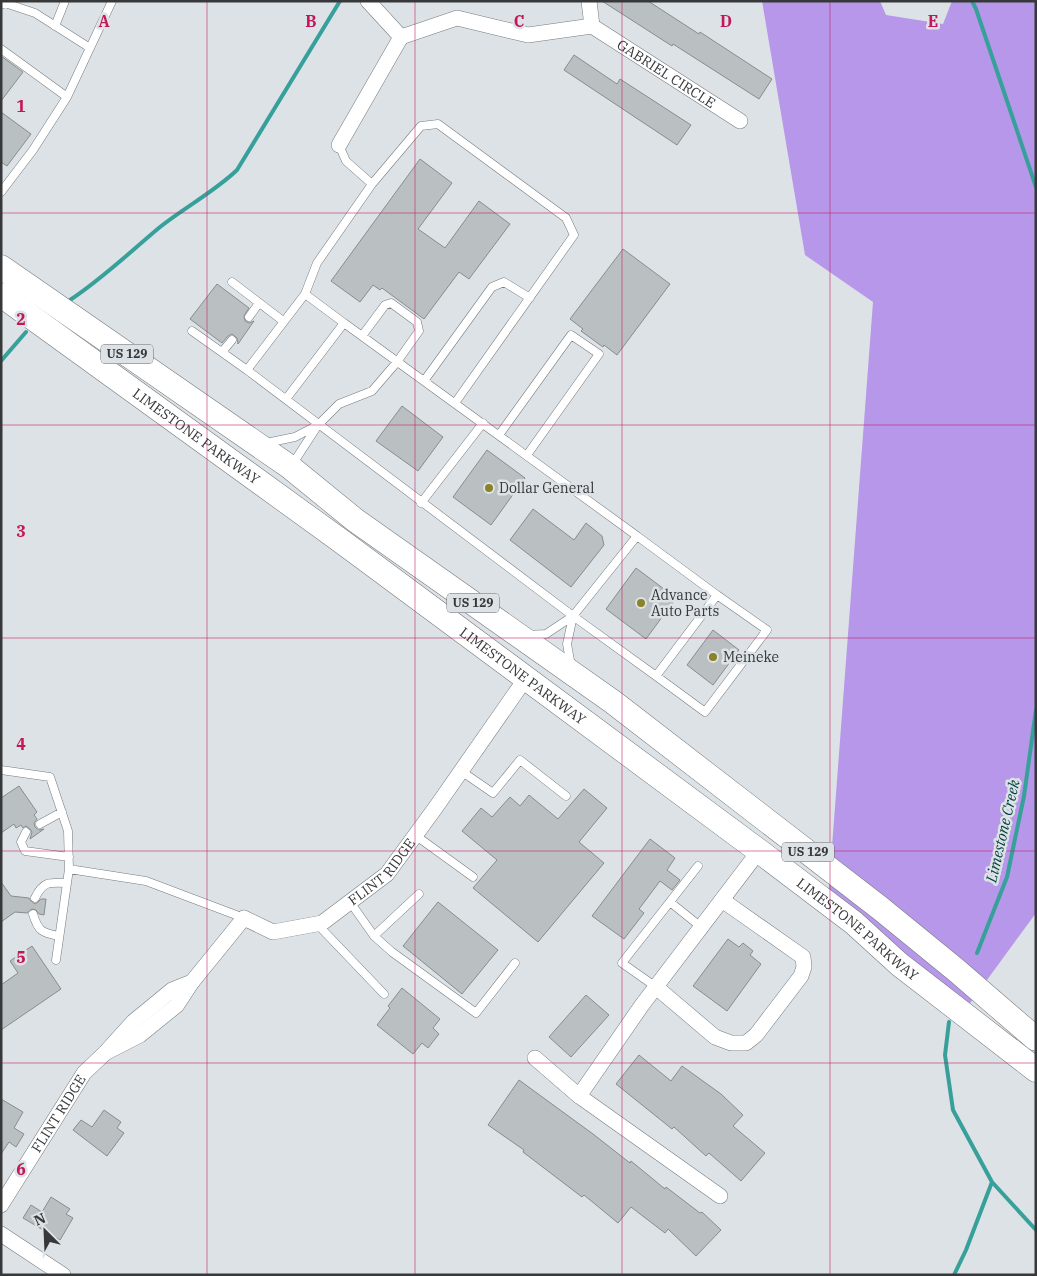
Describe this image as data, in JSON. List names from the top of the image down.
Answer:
{
  "streets": {
    "main road": ["US 129", "LIMESTONE PARKWAY"],
    "street": ["GABRIEL CIRCLE", "FLINT RIDGE"]
  },
  "crossings": [
    ["LIMESTONE PARKWAY", "FLINT RIDGE"]
  ],
  "water": ["Limestone Creek"],
  "places": ["Dollar General", "Advance Auto Parts", "Meineke"],
  "north": "top left",
  "grid": {
    "columns": [
      "A",
      "B",
      "C",
      "D",
      "E"
    ],
    "rows": [
      "1",
      "2",
      "3",
      "4",
      "5",
      "6"
    ]
  }
}
